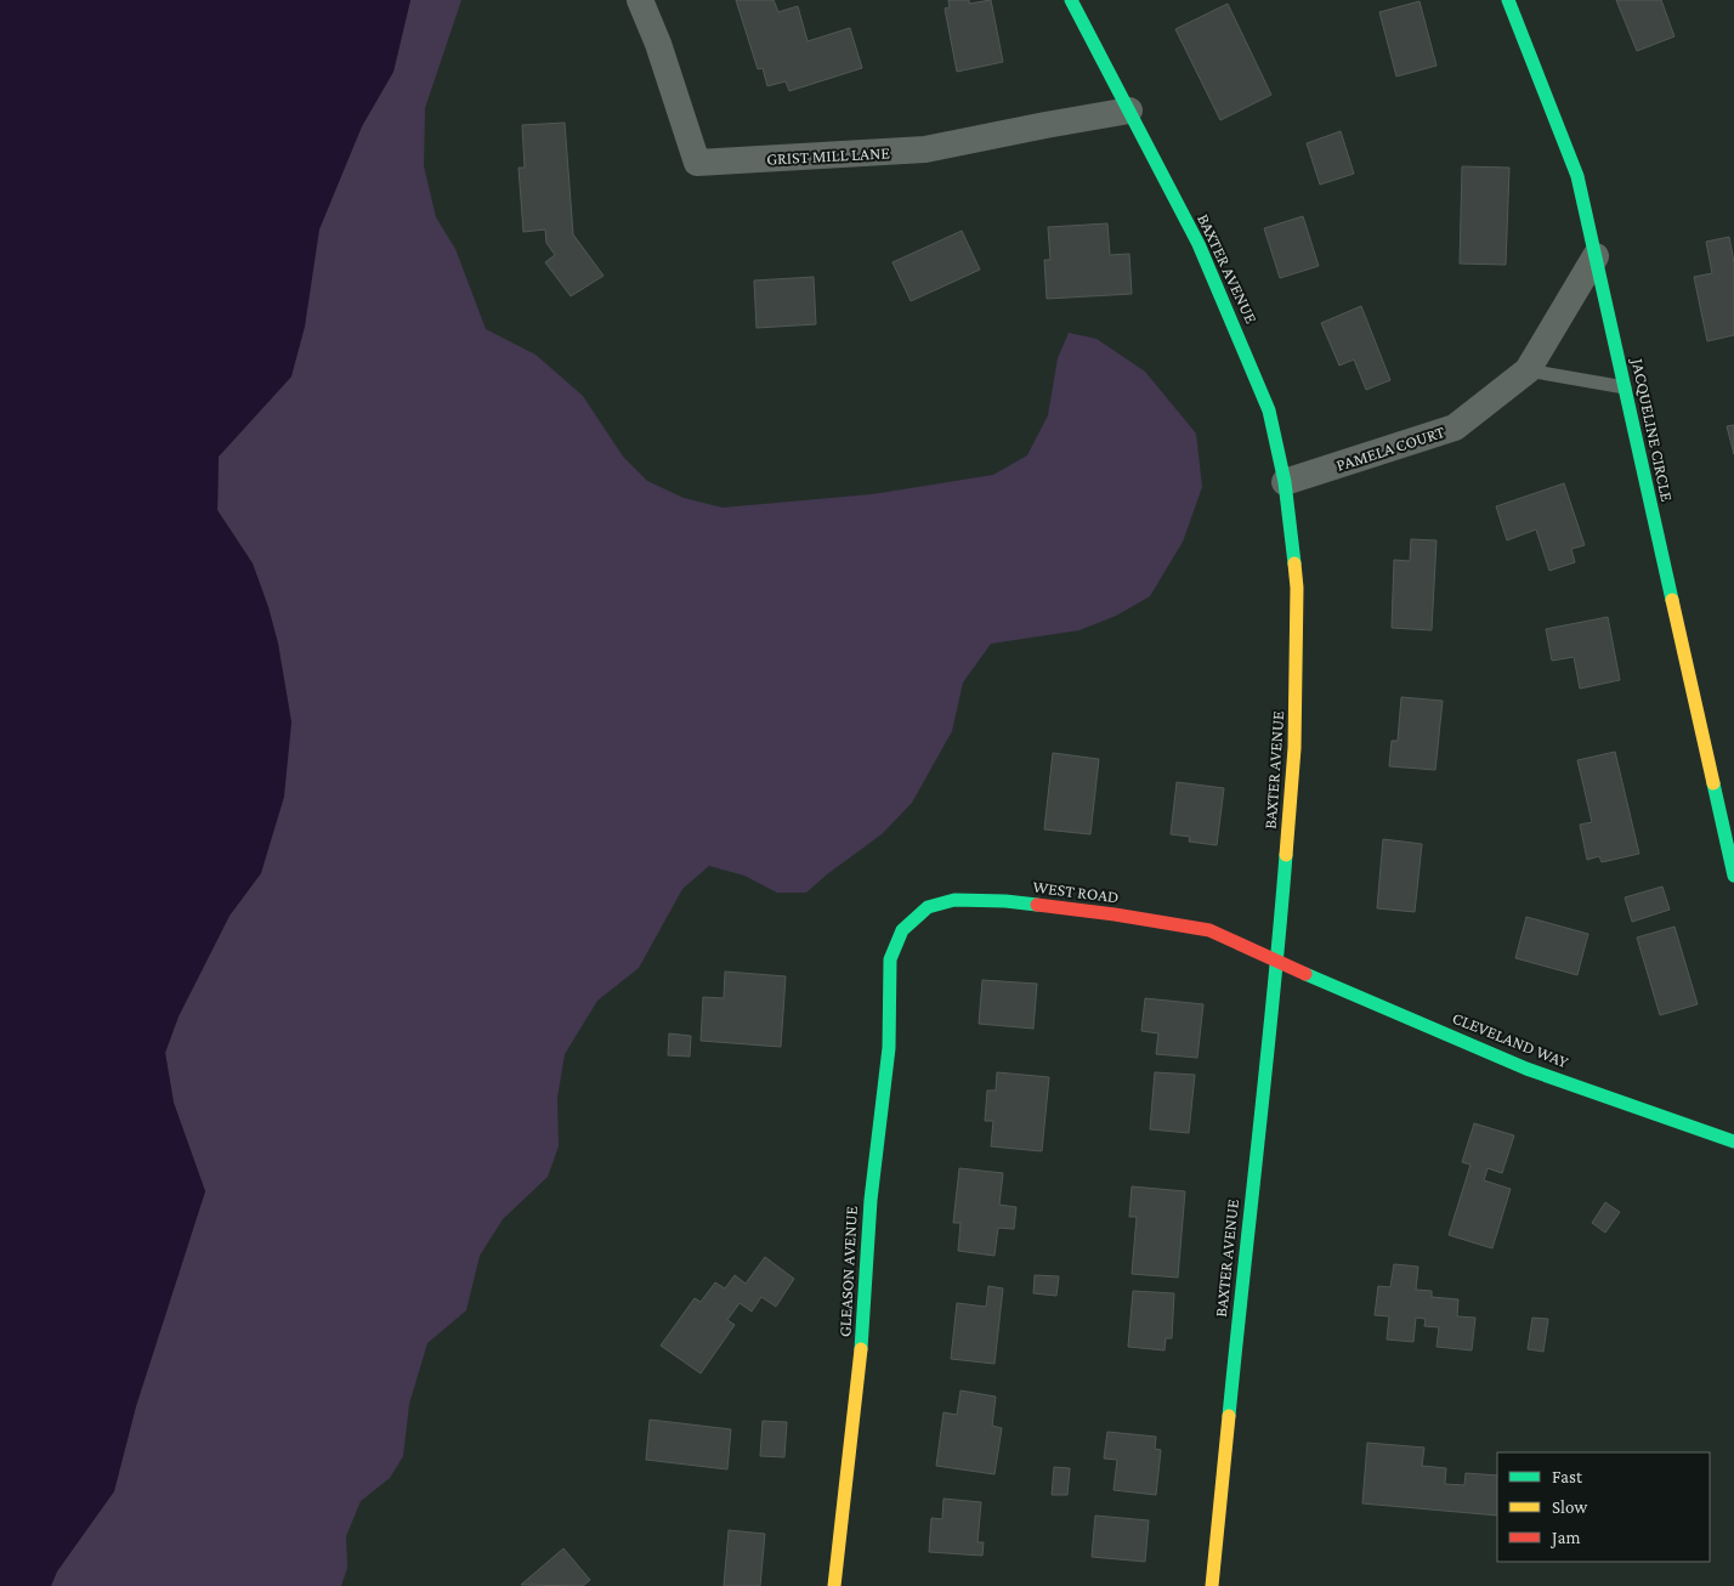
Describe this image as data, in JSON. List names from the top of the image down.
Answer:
{
  "streets": {
    "street": [
      "GRIST MILL LANE",
      "BAXTER AVENUE",
      "JACQUELINE CIRCLE",
      "PAMELA COURT",
      "WEST ROAD",
      "CLEVELAND WAY",
      "GLEASON AVENUE"
    ]
  },
  "crossings": [
    ["GRIST MILL LANE", "BAXTER AVENUE"],
    ["BAXTER AVENUE", "PAMELA COURT"],
    ["BAXTER AVENUE", "WEST ROAD"],
    ["BAXTER AVENUE", "CLEVELAND WAY"],
    ["JACQUELINE CIRCLE", "PAMELA COURT"],
    ["WEST ROAD", "CLEVELAND WAY"],
    ["WEST ROAD", "GLEASON AVENUE"]
  ],
  "legend": ["Fast", "Slow", "Jam"]
}
